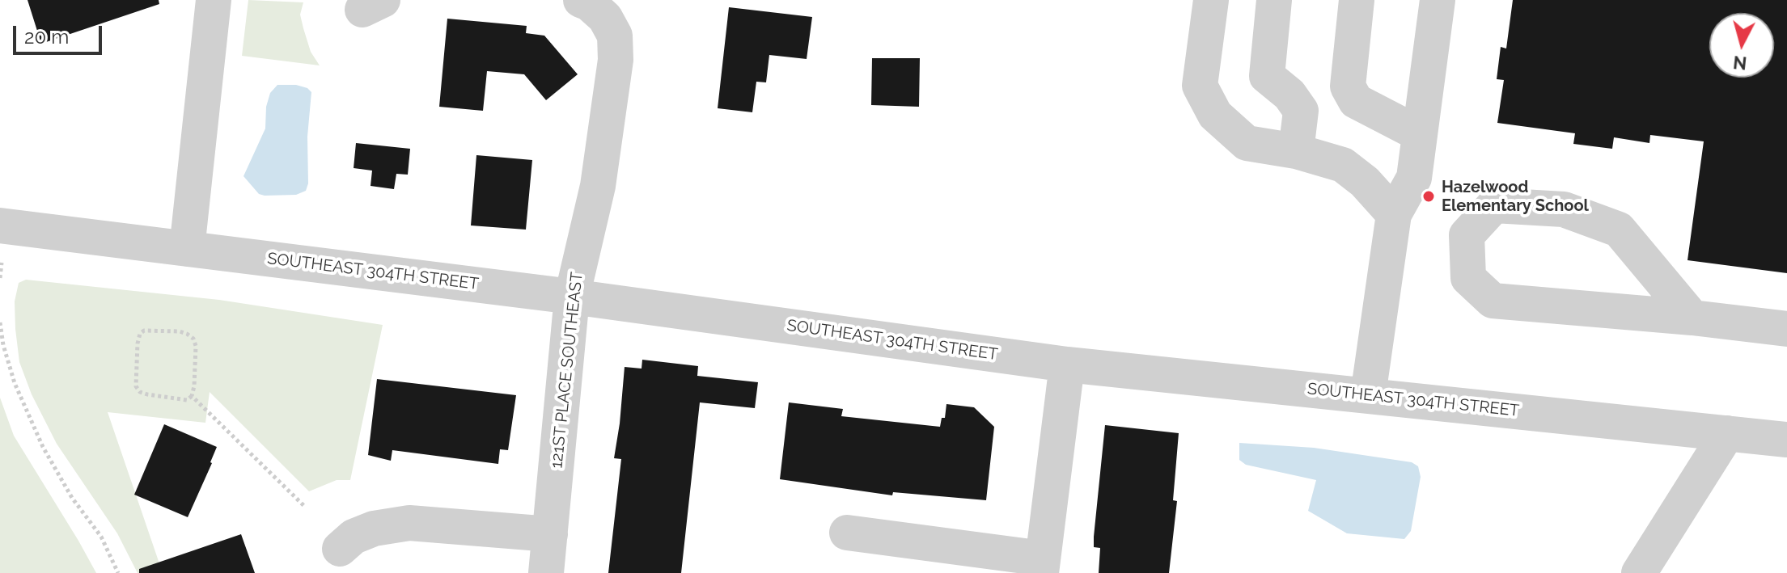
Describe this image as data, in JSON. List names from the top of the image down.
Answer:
{
  "streets": {
    "street": ["SOUTHEAST 304TH STREET", "121ST PLACE SOUTHEAST"]
  },
  "crossings": [
    ["SOUTHEAST 304TH STREET", "121ST PLACE SOUTHEAST"]
  ],
  "places": ["Hazelwood Elementary School"],
  "scale_bar": "20 m",
  "north": "bottom"
}
